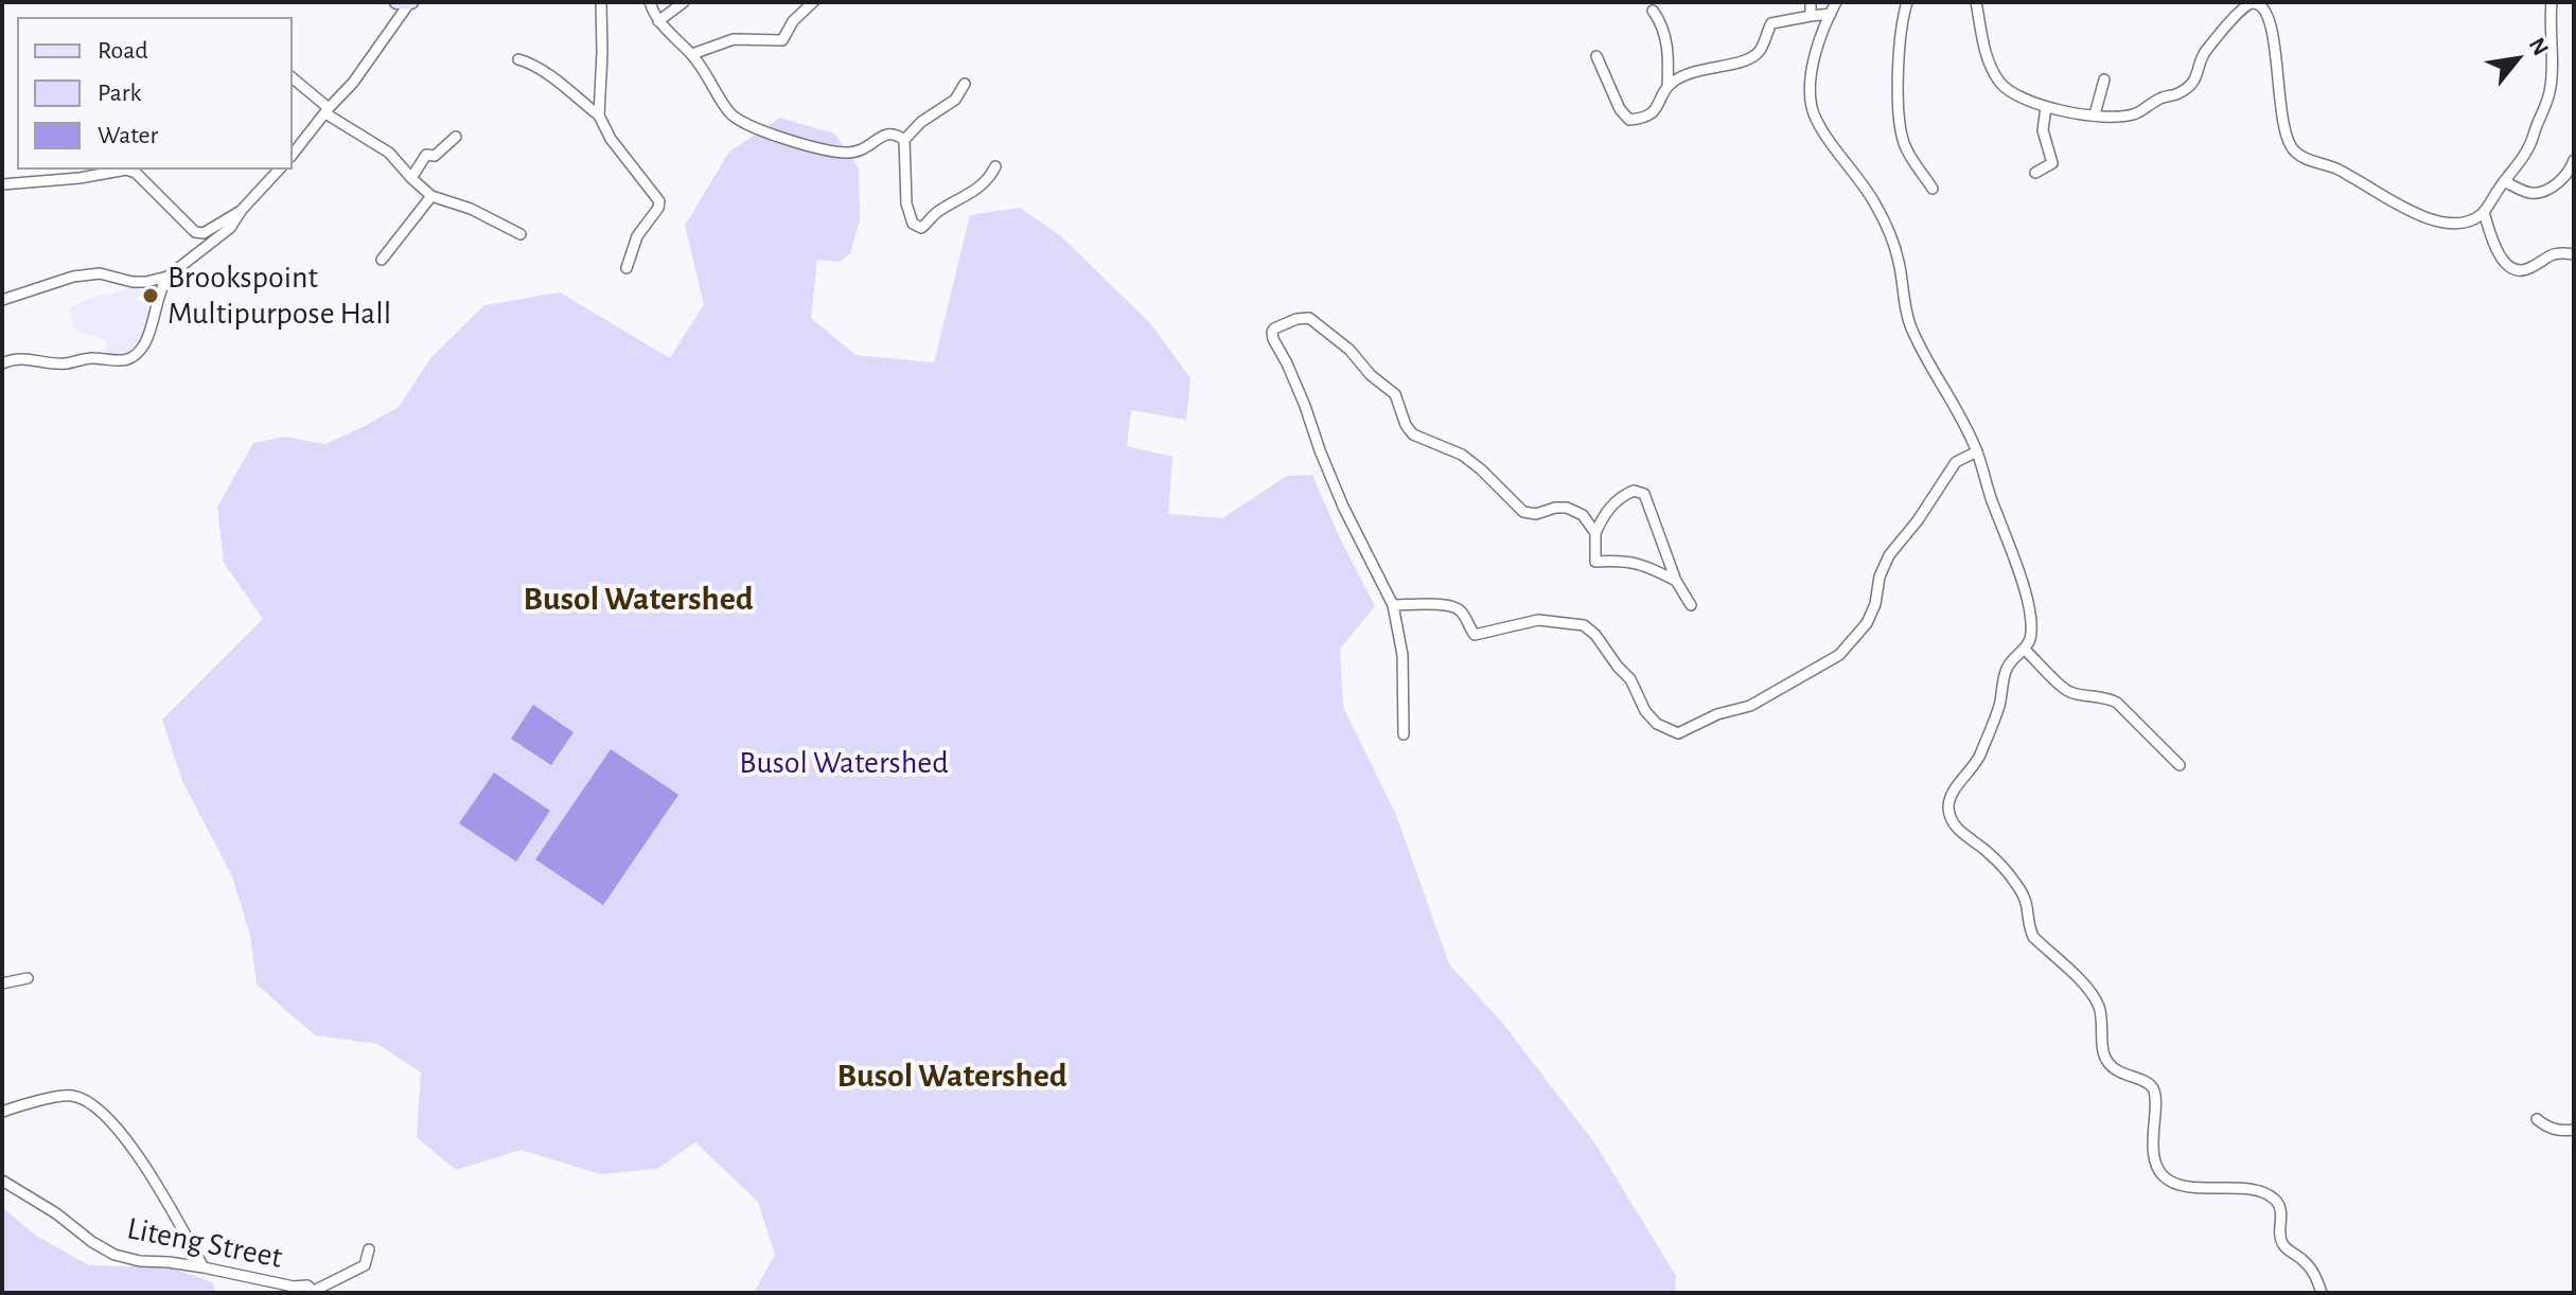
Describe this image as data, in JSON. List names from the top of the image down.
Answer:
{
  "streets": {
    "street": ["Liteng Street"]
  },
  "districts": ["Busol Watershed", "Busol Watershed"],
  "parks": ["Busol Watershed"],
  "places": ["Brookspoint Multipurpose Hall"],
  "legend": ["Road", "Park", "Water"],
  "north": "top right"
}
